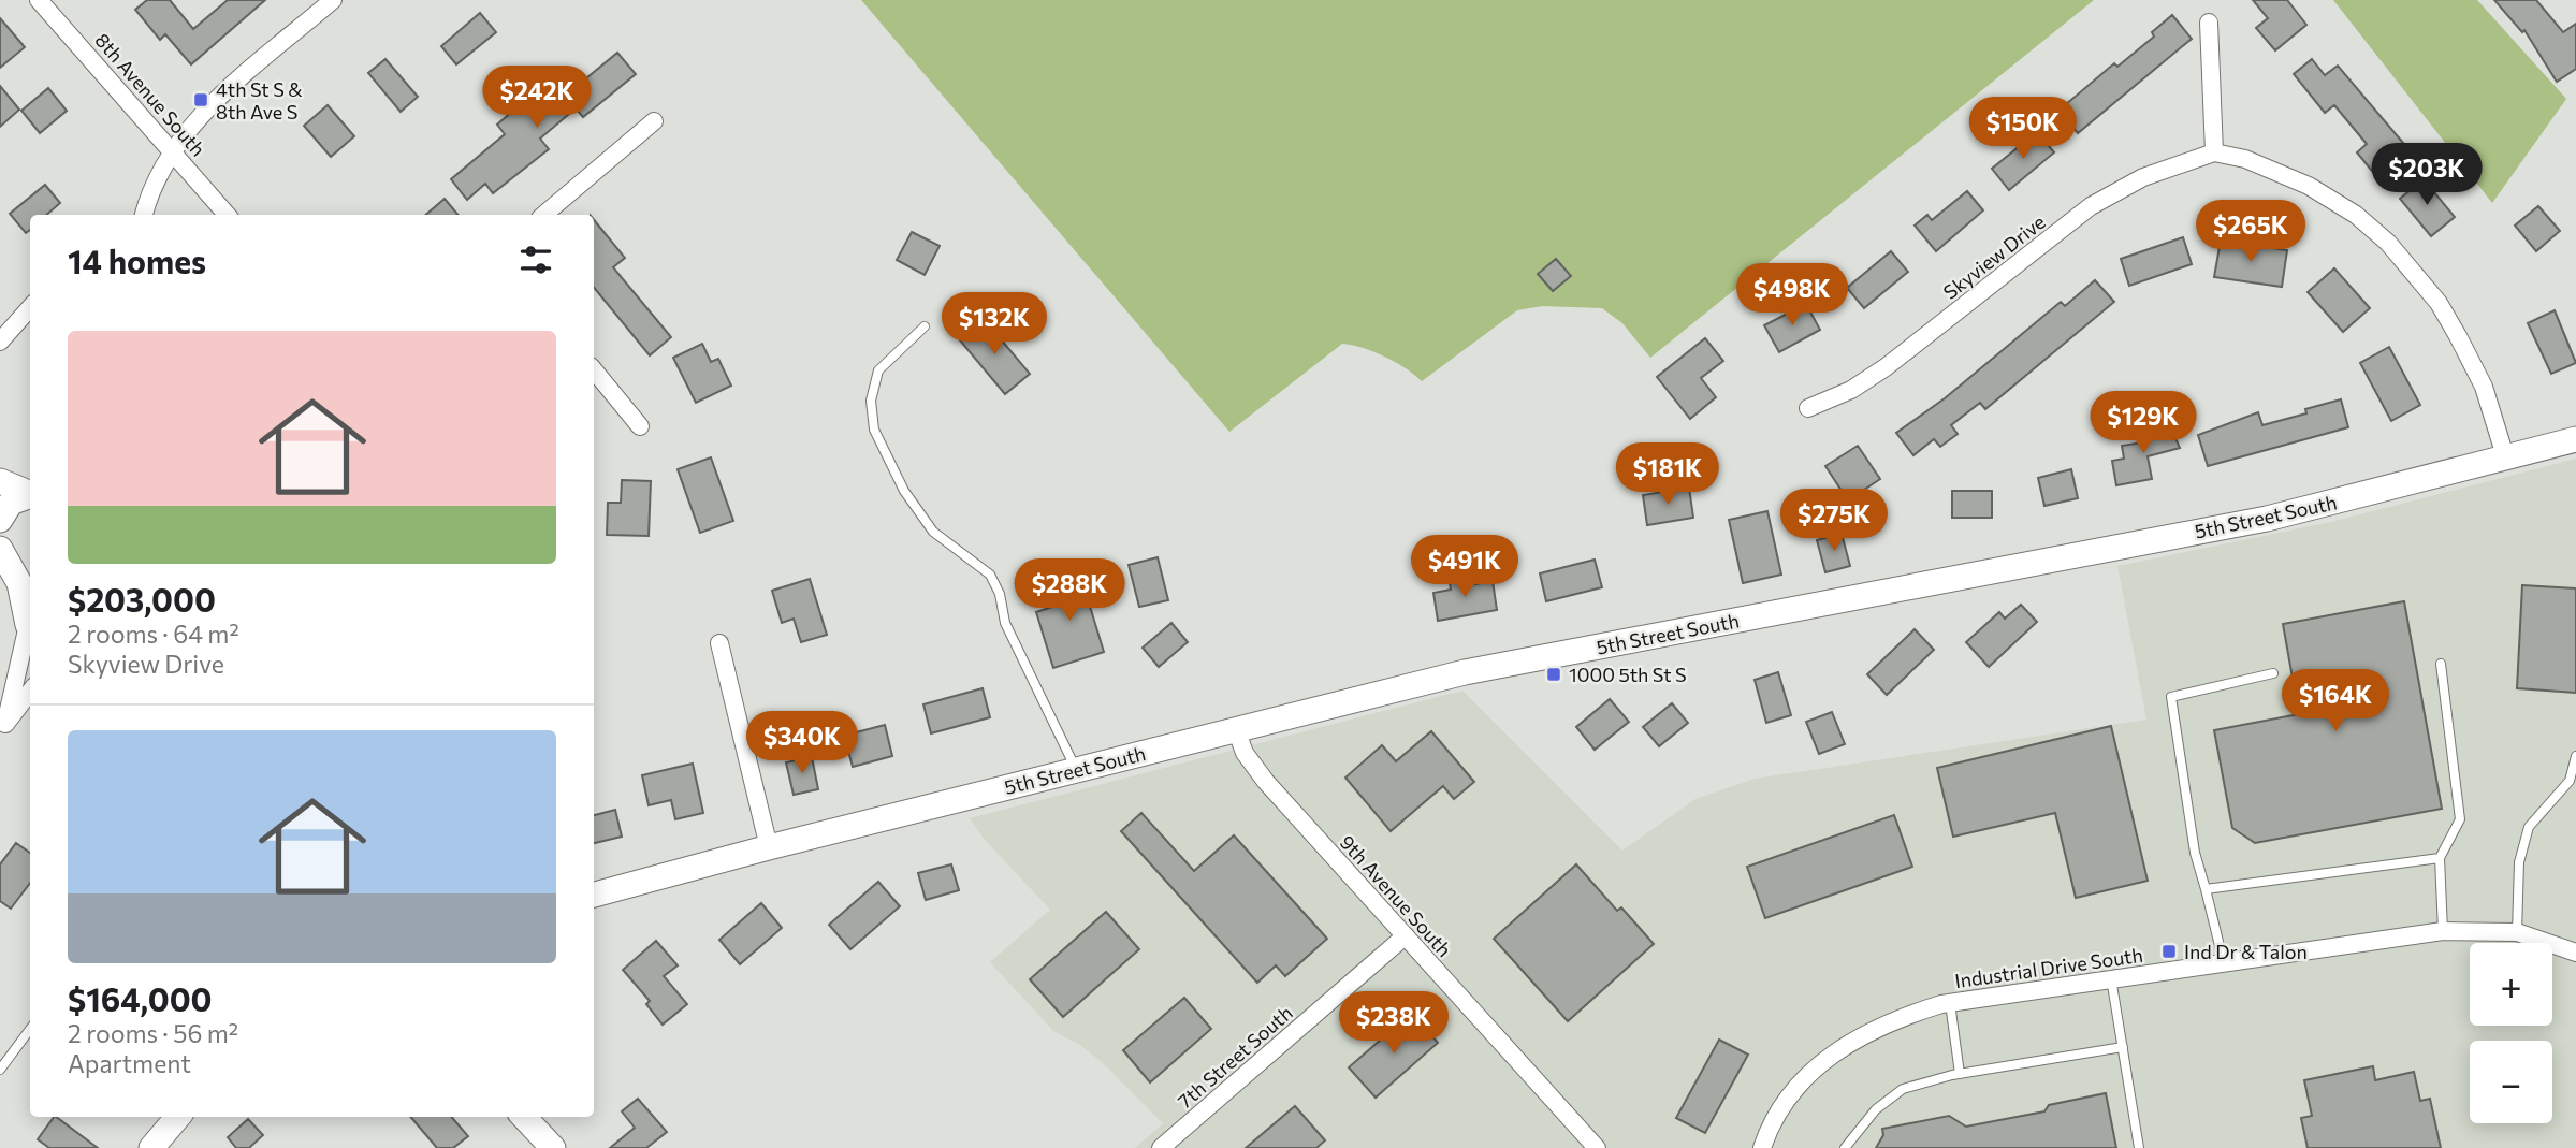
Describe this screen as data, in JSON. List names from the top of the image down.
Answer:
{
  "streets": {
    "street": [
      "8th Avenue South",
      "Skyview Drive",
      "5th Street South",
      "9th Avenue South",
      "Industrial Drive South",
      "7th Street South"
    ]
  },
  "crossings": [
    ["5th Street South", "9th Avenue South"],
    ["9th Avenue South", "7th Street South"]
  ],
  "places": {
    "transit": ["4th St S & 8th Ave S", "1000 5th St S", "Ind Dr & Talon"]
  },
  "page": {
    "price": [
      "$242K",
      "$150K",
      "$203K",
      "$265K",
      "$498K",
      "$132K",
      "$129K",
      "$181K",
      "$275K",
      "$491K",
      "$288K",
      "$164K",
      "$340K",
      "$238K"
    ],
    "heading": "14 homes",
    "list": [
      {
        "name": "$203,000",
        "note": "2 rooms · 64 m² · Skyview Drive"
      },
      {
        "name": "$164,000",
        "note": "2 rooms · 56 m² · Apartment"
      }
    ],
    "map_buttons": ["+", "−"]
  }
}
